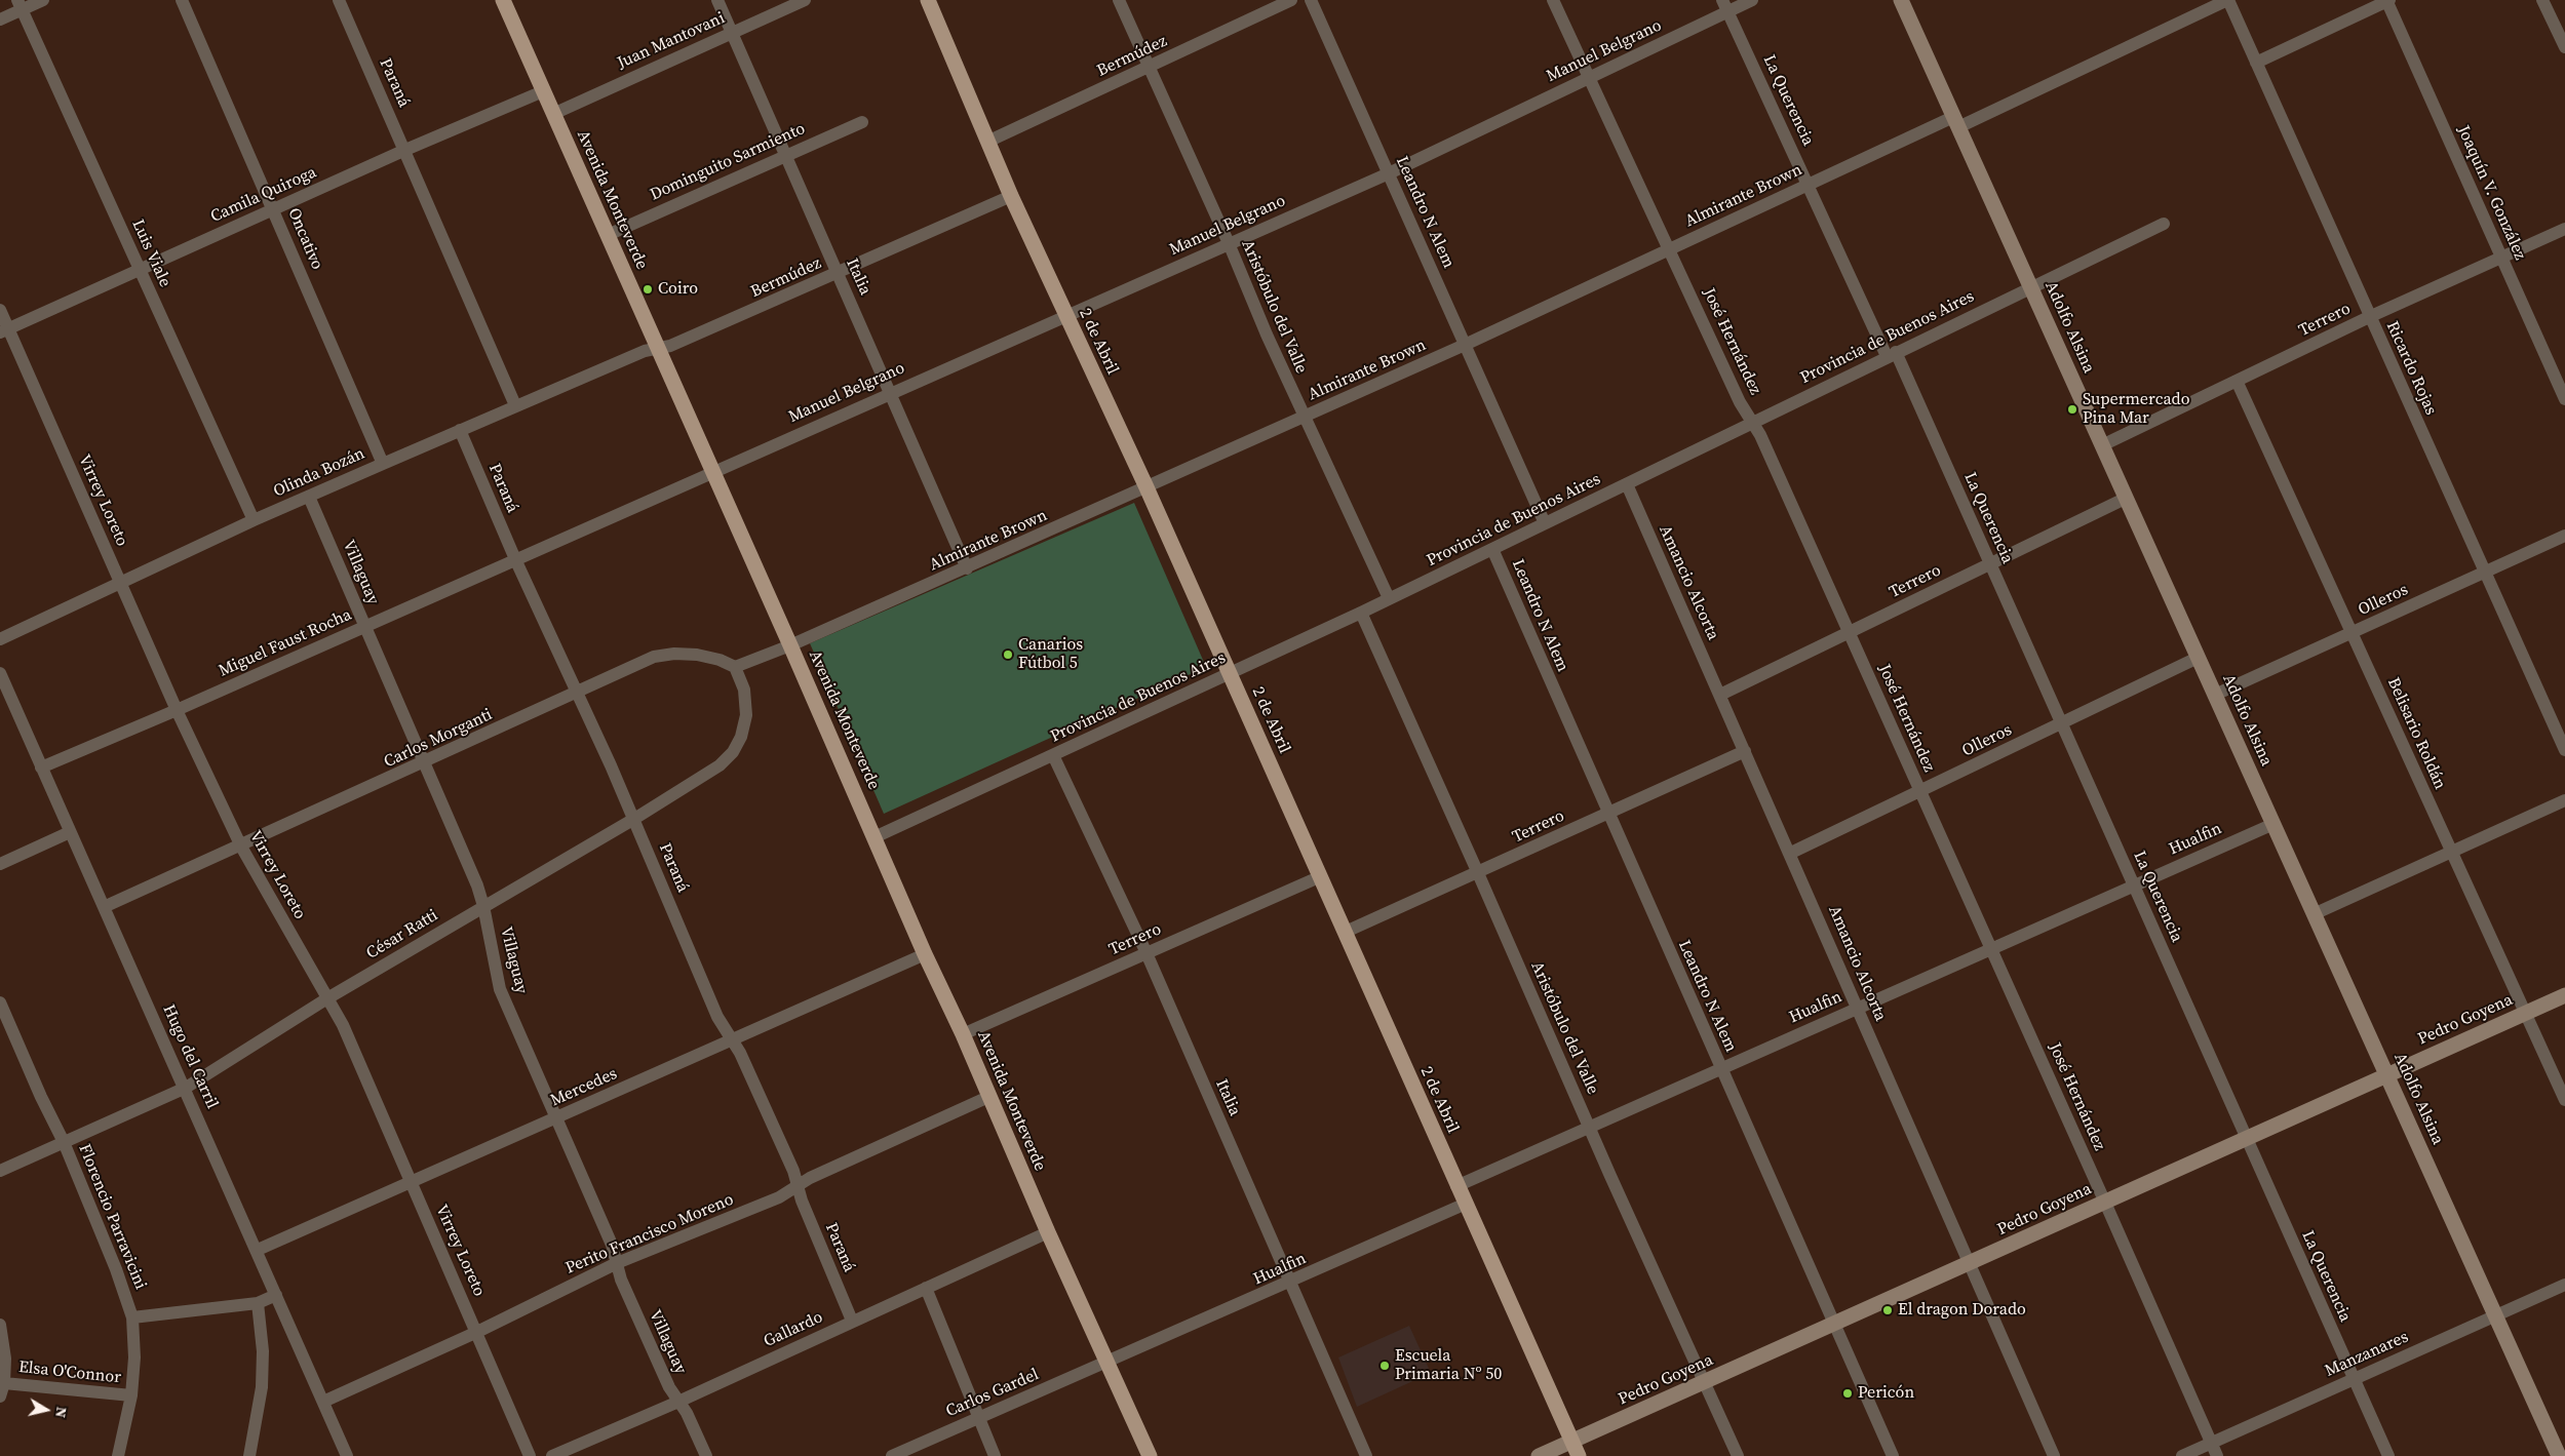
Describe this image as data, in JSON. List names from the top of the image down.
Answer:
{
  "streets": {
    "main road": ["Avenida Monteverde", "2 de Abril"],
    "street": [
      "Juan Mantovani",
      "Manuel Belgrano",
      "Bermúdez",
      "Paraná",
      "La Querencia",
      "Dominguito Sarmiento",
      "Joaquín V. González",
      "Camila Quiroga",
      "Almirante Brown",
      "Leandro N Alem",
      "Oncativo",
      "Luis Viale",
      "Italia",
      "Aristóbulo del Valle",
      "Terrero",
      "Adolfo Alsina",
      "Provincia de Buenos Aires",
      "José Hernández",
      "Ricardo Rojas",
      "Olinda Bozán",
      "Virrey Loreto",
      "Villaguay",
      "Amancio Alcorta",
      "Olleros",
      "Miguel Faust Rocha",
      "Belisario Roldán",
      "Carlos Morganti",
      "Hualfin",
      "César Ratti",
      "Pedro Goyena",
      "Hugo del Carril",
      "Mercedes",
      "Florencio Parravicini",
      "Perito Francisco Moreno",
      "Gallardo",
      "Manzanares",
      "Elsa O'Connor",
      "Carlos Gardel"
    ]
  },
  "crossings": [
    ["Juan Mantovani", "Avenida Monteverde"],
    ["Juan Mantovani", "Italia"],
    ["Manuel Belgrano", "La Querencia"],
    ["Manuel Belgrano", "Avenida Monteverde"],
    ["Manuel Belgrano", "Leandro N Alem"],
    ["Manuel Belgrano", "Italia"],
    ["Manuel Belgrano", "Aristóbulo del Valle"],
    ["Manuel Belgrano", "2 de Abril"],
    ["Manuel Belgrano", "José Hernández"],
    ["Manuel Belgrano", "Miguel Faust Rocha"],
    ["Bermúdez", "Avenida Monteverde"],
    ["Bermúdez", "Italia"],
    ["Bermúdez", "Aristóbulo del Valle"],
    ["Bermúdez", "2 de Abril"],
    ["Bermúdez", "Olinda Bozán"],
    ["Paraná", "Camila Quiroga"],
    ["Paraná", "Olinda Bozán"],
    ["Paraná", "Miguel Faust Rocha"],
    ["Paraná", "Carlos Morganti"],
    ["Paraná", "César Ratti"],
    ["Paraná", "Mercedes"],
    ["Paraná", "Perito Francisco Moreno"],
    ["Paraná", "Gallardo"],
    ["La Querencia", "Almirante Brown"],
    ["La Querencia", "Terrero"],
    ["La Querencia", "Provincia de Buenos Aires"],
    ["La Querencia", "Olleros"],
    ["La Querencia", "Hualfin"],
    ["La Querencia", "Pedro Goyena"],
    ["La Querencia", "Manzanares"],
    ["Dominguito Sarmiento", "Avenida Monteverde"],
    ["Dominguito Sarmiento", "Italia"],
    ["Joaquín V. González", "Terrero"],
    ["Camila Quiroga", "Avenida Monteverde"],
    ["Camila Quiroga", "Oncativo"],
    ["Camila Quiroga", "Luis Viale"],
    ["Camila Quiroga", "Virrey Loreto"],
    ["Almirante Brown", "Avenida Monteverde"],
    ["Almirante Brown", "Leandro N Alem"],
    ["Almirante Brown", "Italia"],
    ["Almirante Brown", "Aristóbulo del Valle"],
    ["Almirante Brown", "Adolfo Alsina"],
    ["Almirante Brown", "2 de Abril"],
    ["Almirante Brown", "José Hernández"],
    ["Almirante Brown", "Ricardo Rojas"],
    ["Avenida Monteverde", "Terrero"],
    ["Avenida Monteverde", "Provincia de Buenos Aires"],
    ["Avenida Monteverde", "Olinda Bozán"],
    ["Avenida Monteverde", "Miguel Faust Rocha"],
    ["Avenida Monteverde", "Hualfin"],
    ["Avenida Monteverde", "Mercedes"],
    ["Avenida Monteverde", "Perito Francisco Moreno"],
    ["Avenida Monteverde", "Gallardo"],
    ["Avenida Monteverde", "Carlos Gardel"],
    ["Leandro N Alem", "Terrero"],
    ["Leandro N Alem", "Provincia de Buenos Aires"],
    ["Leandro N Alem", "Hualfin"],
    ["Leandro N Alem", "Pedro Goyena"],
    ["Oncativo", "Olinda Bozán"],
    ["Luis Viale", "Olinda Bozán"],
    ["Italia", "Terrero"],
    ["Italia", "Provincia de Buenos Aires"],
    ["Italia", "Hualfin"],
    ["Aristóbulo del Valle", "Terrero"],
    ["Aristóbulo del Valle", "Provincia de Buenos Aires"],
    ["Aristóbulo del Valle", "Hualfin"],
    ["Aristóbulo del Valle", "Pedro Goyena"],
    ["Terrero", "Adolfo Alsina"],
    ["Terrero", "2 de Abril"],
    ["Terrero", "José Hernández"],
    ["Terrero", "Ricardo Rojas"],
    ["Terrero", "Amancio Alcorta"],
    ["Terrero", "Belisario Roldán"],
    ["Adolfo Alsina", "Provincia de Buenos Aires"],
    ["Adolfo Alsina", "Olleros"],
    ["Adolfo Alsina", "Hualfin"],
    ["Adolfo Alsina", "Pedro Goyena"],
    ["Adolfo Alsina", "Manzanares"],
    ["Provincia de Buenos Aires", "2 de Abril"],
    ["Provincia de Buenos Aires", "José Hernández"],
    ["Provincia de Buenos Aires", "Amancio Alcorta"],
    ["2 de Abril", "Hualfin"],
    ["2 de Abril", "Pedro Goyena"],
    ["José Hernández", "Olleros"],
    ["José Hernández", "Hualfin"],
    ["José Hernández", "Pedro Goyena"],
    ["José Hernández", "Manzanares"],
    ["Ricardo Rojas", "Olleros"],
    ["Olinda Bozán", "Virrey Loreto"],
    ["Olinda Bozán", "Villaguay"],
    ["Virrey Loreto", "Miguel Faust Rocha"],
    ["Virrey Loreto", "Carlos Morganti"],
    ["Virrey Loreto", "César Ratti"],
    ["Virrey Loreto", "Mercedes"],
    ["Virrey Loreto", "Perito Francisco Moreno"],
    ["Villaguay", "Miguel Faust Rocha"],
    ["Villaguay", "Carlos Morganti"],
    ["Villaguay", "César Ratti"],
    ["Villaguay", "Mercedes"],
    ["Villaguay", "Perito Francisco Moreno"],
    ["Villaguay", "Gallardo"],
    ["Amancio Alcorta", "Olleros"],
    ["Amancio Alcorta", "Hualfin"],
    ["Amancio Alcorta", "Pedro Goyena"],
    ["Olleros", "Belisario Roldán"],
    ["Miguel Faust Rocha", "Hugo del Carril"],
    ["Belisario Roldán", "Pedro Goyena"],
    ["Carlos Morganti", "César Ratti"],
    ["Carlos Morganti", "Hugo del Carril"],
    ["Hualfin", "Carlos Gardel"],
    ["César Ratti", "Hugo del Carril"],
    ["César Ratti", "Florencio Parravicini"],
    ["Hugo del Carril", "Mercedes"],
    ["Hugo del Carril", "Perito Francisco Moreno"],
    ["Florencio Parravicini", "Elsa O'Connor"]
  ],
  "places": [
    "Coiro",
    "Supermercado Pina Mar",
    "Canarios Fútbol 5",
    "El dragon Dorado",
    "Escuela Primaria Nº 50",
    "Pericón"
  ],
  "north": "right"
}
